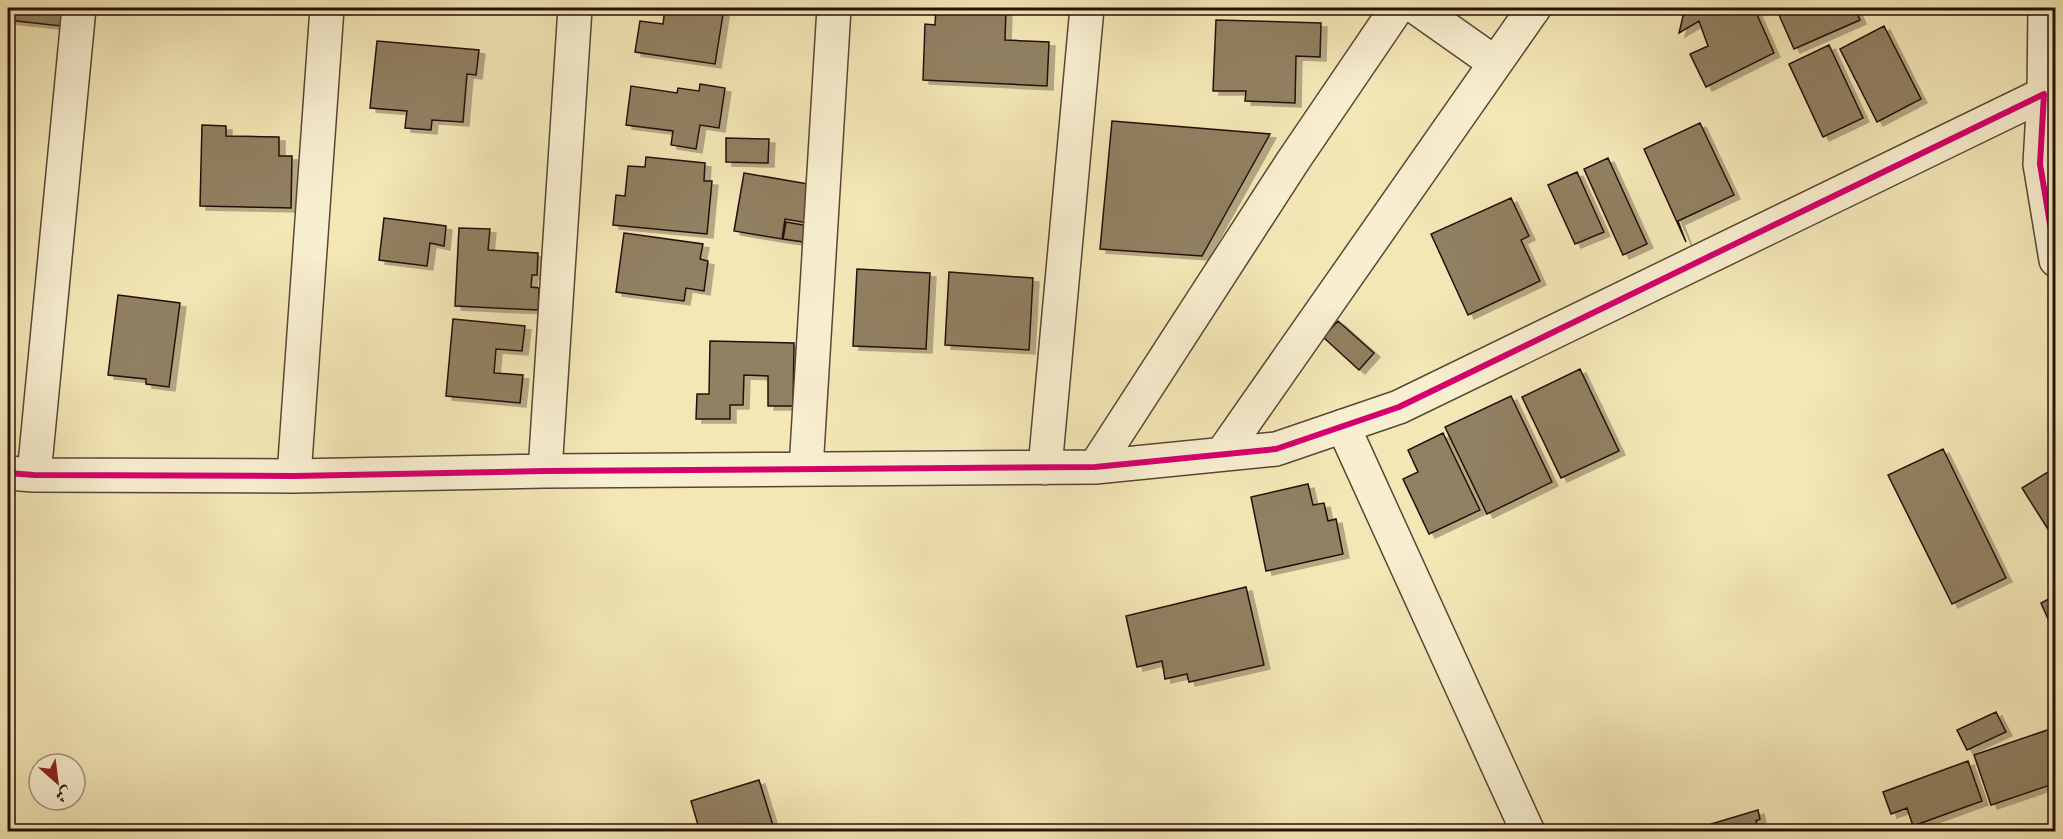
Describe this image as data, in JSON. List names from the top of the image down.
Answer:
{
  "north": "bottom right"
}
